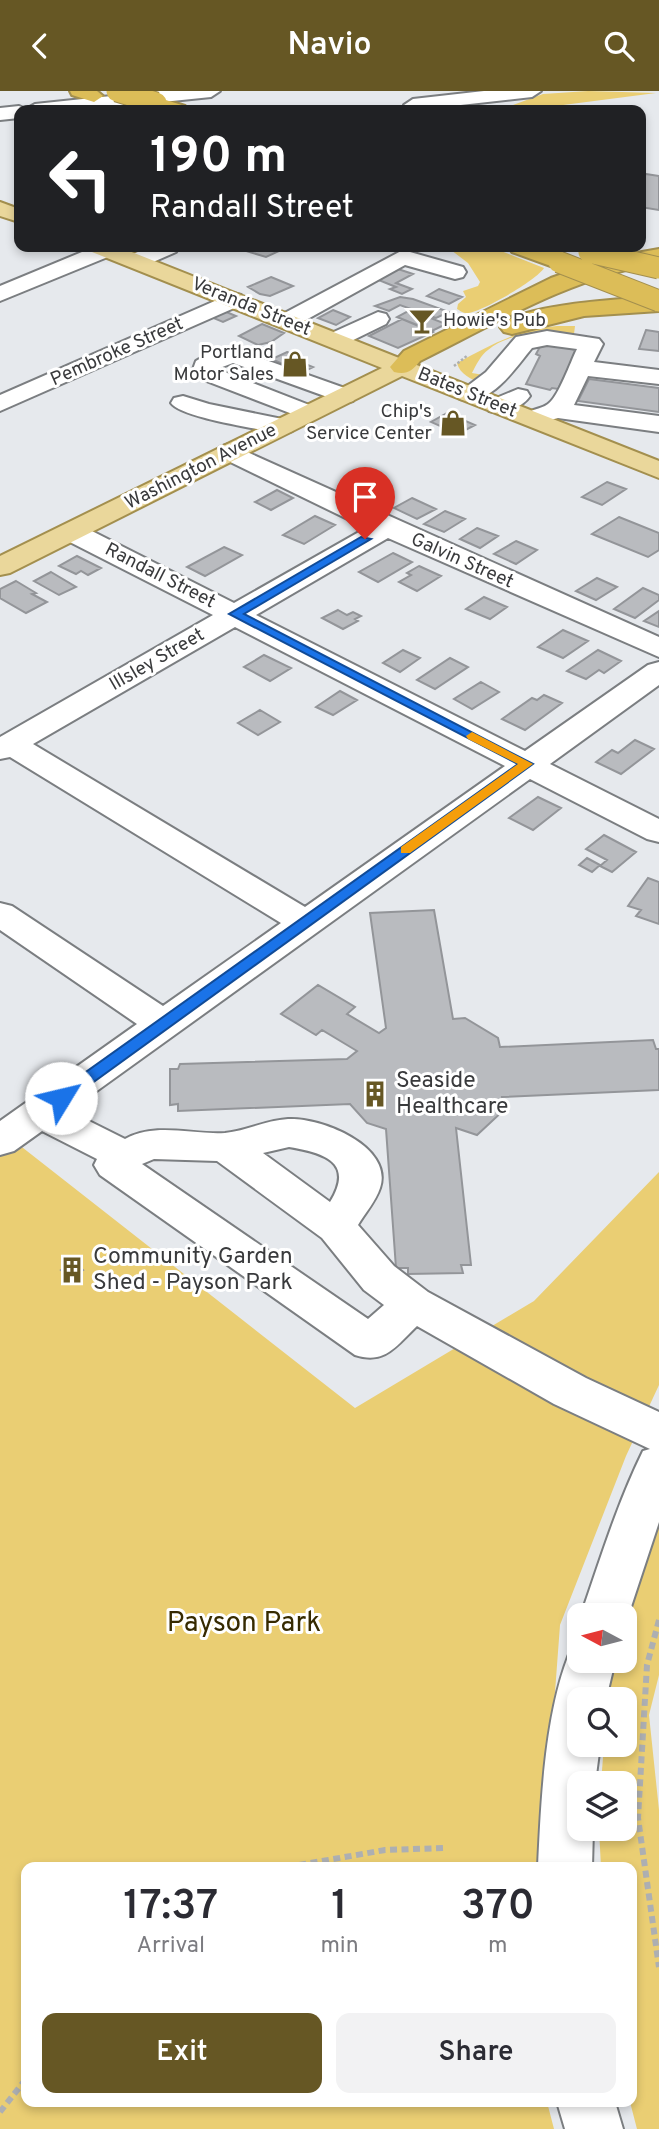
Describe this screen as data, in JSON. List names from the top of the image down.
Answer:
{
  "streets": {
    "main road": ["Veranda Street", "Bates Street", "Washington Avenue"],
    "street": [
      "Pembroke Street",
      "Galvin Street",
      "Randall Street",
      "Illsley Street"
    ]
  },
  "crossings": [
    ["Veranda Street", "Pembroke Street"],
    ["Veranda Street", "Bates Street"],
    ["Veranda Street", "Washington Avenue"],
    ["Bates Street", "Washington Avenue"],
    ["Washington Avenue", "Galvin Street"],
    ["Washington Avenue", "Randall Street"],
    ["Galvin Street", "Illsley Street"],
    ["Randall Street", "Illsley Street"]
  ],
  "parks": ["Payson Park"],
  "places": {
    "bar": ["Howie's Pub"],
    "shop": ["Portland Motor Sales", "Chip's Service Center"],
    "building": ["Seaside Healthcare", "Community Garden Shed - Payson Park"]
  },
  "north": "left",
  "page": {
    "header": "Navio",
    "turn": ["190 m", "Randall Street"],
    "eta": [
      "17:37",
      "Arrival",
      "1",
      "min",
      "370",
      "m"
    ],
    "buttons": ["Exit", "Share"]
  }
}
